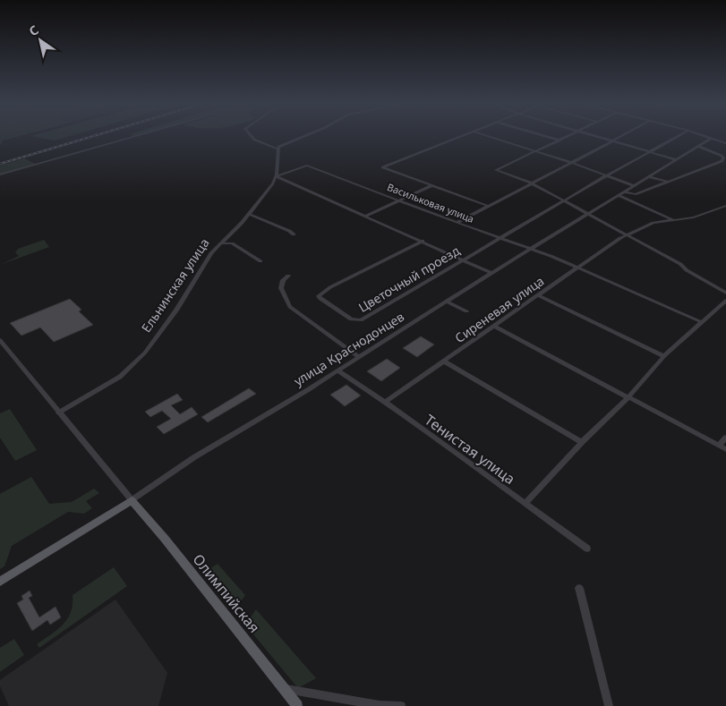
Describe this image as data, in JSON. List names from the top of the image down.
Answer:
{
  "streets": {
    "main road": ["улица Краснодонцев", "Олимпийская"],
    "street": [
      "Васильковая улица",
      "Цветочный проезд",
      "Ельнинская улица",
      "Сиреневая улица",
      "Тенистая улица"
    ]
  },
  "crossings": [
    ["Васильковая улица", "Цветочный проезд"],
    ["Васильковая улица", "Ельнинская улица"],
    ["Васильковая улица", "Сиреневая улица"],
    ["Васильковая улица", "улица Краснодонцев"],
    ["Сиреневая улица", "Тенистая улица"],
    ["улица Краснодонцев", "Тенистая улица"],
    ["улица Краснодонцев", "Олимпийская"]
  ],
  "north": "top left"
}
